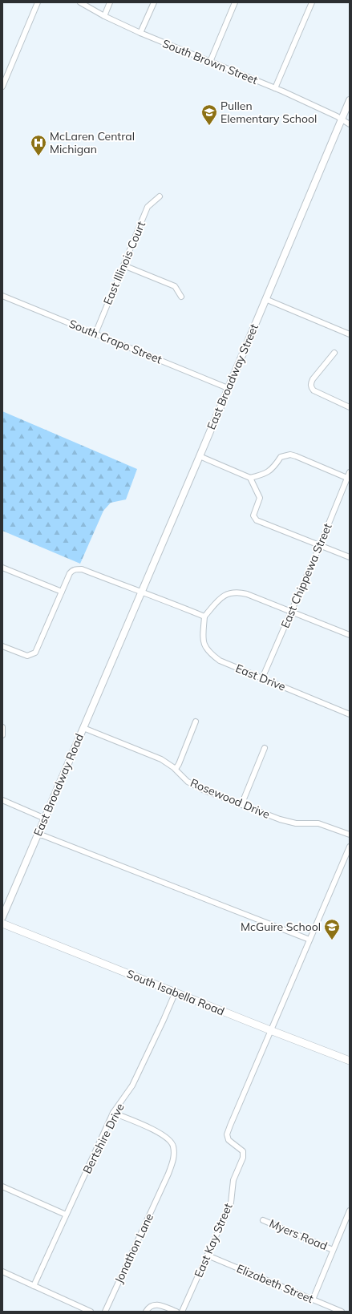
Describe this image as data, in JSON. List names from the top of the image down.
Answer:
{
  "streets": {
    "main road": ["South Isabella Road"],
    "street": [
      "South Brown Street",
      "East Illinois Court",
      "South Crapo Street",
      "East Broadway Street",
      "East Chippewa Street",
      "East Drive",
      "East Broadway Road",
      "Rosewood Drive",
      "Bertshire Drive",
      "Myers Road",
      "East Kay Street",
      "Jonathon Lane",
      "Elizabeth Street"
    ]
  },
  "crossings": [
    ["South Brown Street", "East Broadway Street"],
    ["East Illinois Court", "South Crapo Street"],
    ["South Crapo Street", "East Broadway Street"],
    ["East Broadway Street", "East Broadway Road"],
    ["East Chippewa Street", "East Drive"],
    ["East Broadway Road", "Rosewood Drive"],
    ["South Isabella Road", "Bertshire Drive"],
    ["South Isabella Road", "East Kay Street"],
    ["Bertshire Drive", "Jonathon Lane"],
    ["East Kay Street", "Elizabeth Street"]
  ],
  "places": {
    "school or university": ["Pullen Elementary School", "McGuire School"],
    "hospital": ["McLaren Central Michigan"]
  }
}
